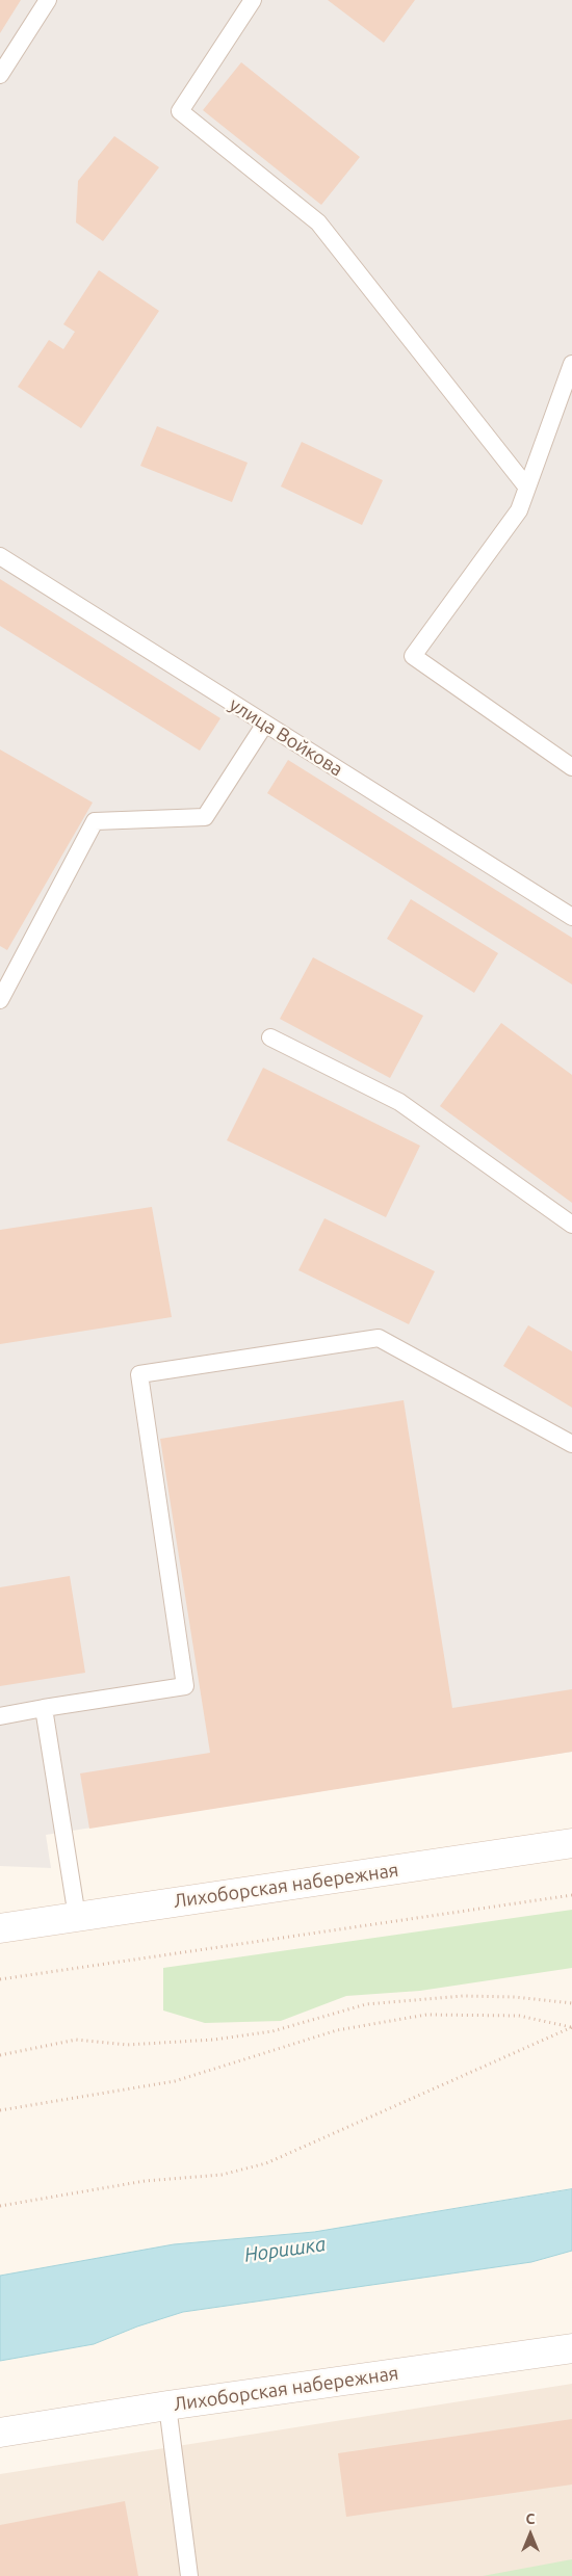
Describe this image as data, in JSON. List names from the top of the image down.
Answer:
{
  "streets": {
    "street": ["Лихоборская набережная"],
    "lane": ["улица Войкова"]
  },
  "water": ["Норишка"],
  "north": "top"
}
